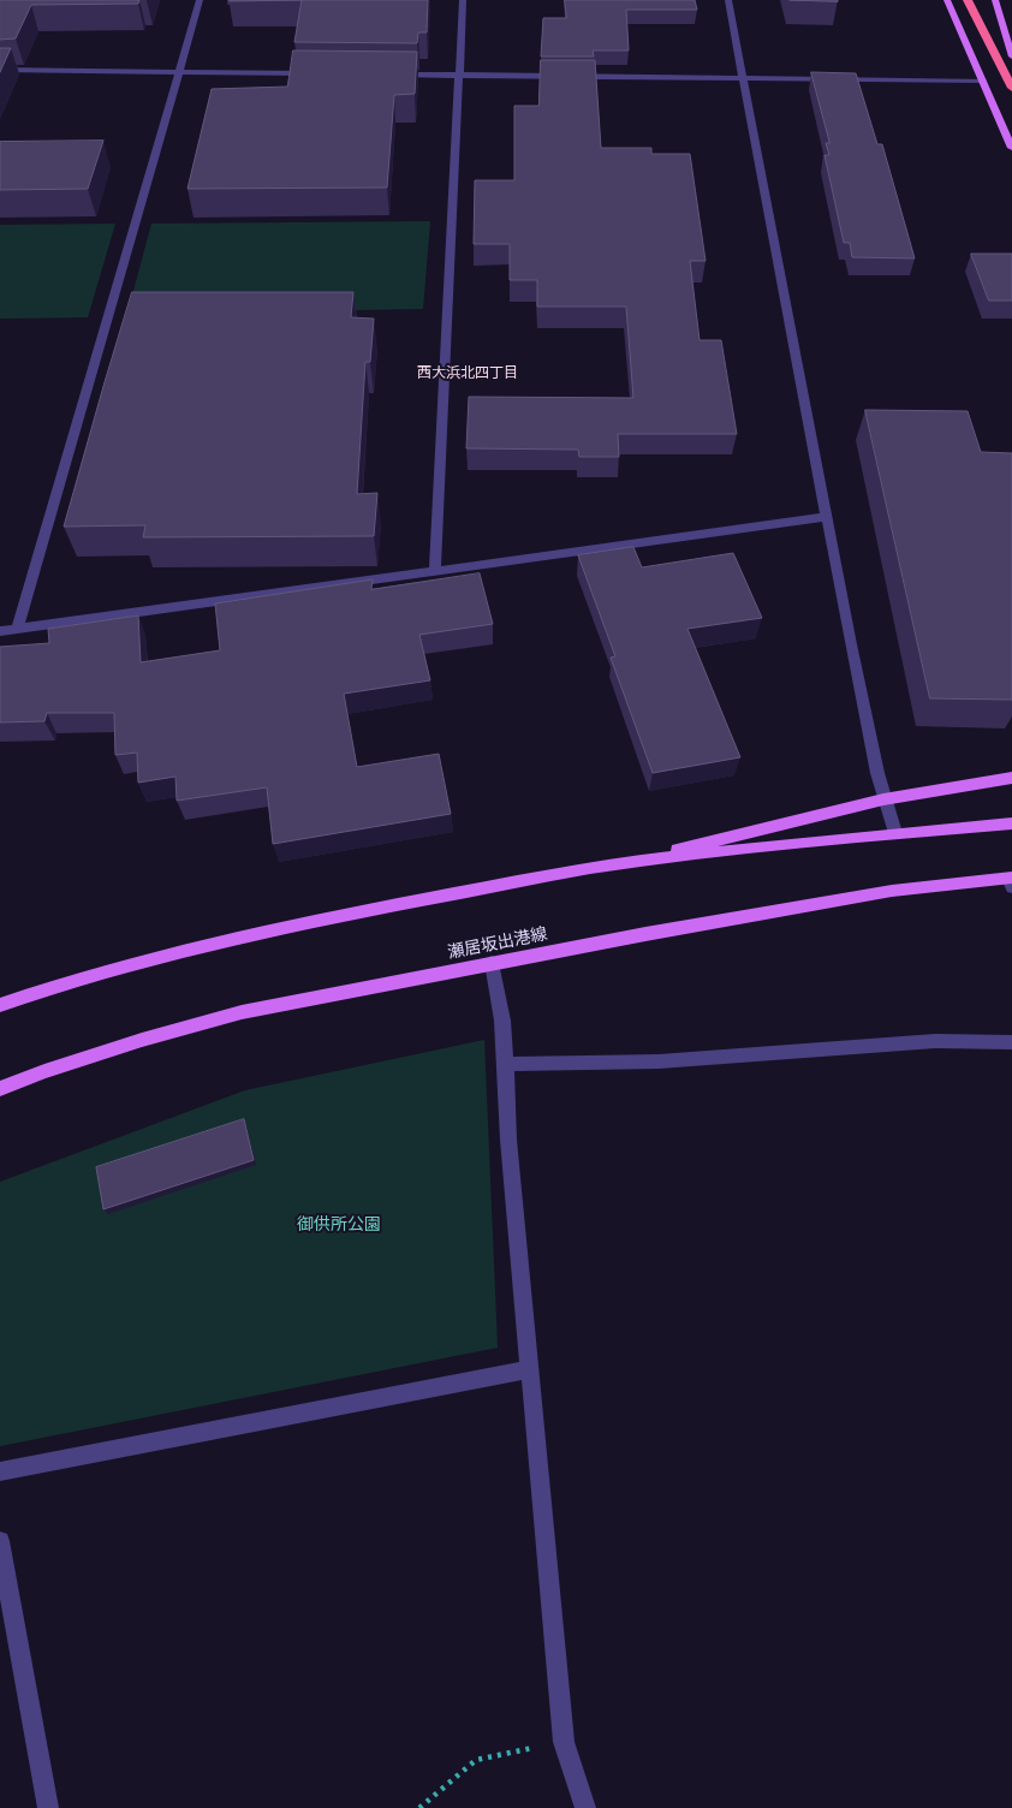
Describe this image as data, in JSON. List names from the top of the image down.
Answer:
{
  "streets": {
    "main road": ["瀬居坂出港線"]
  },
  "districts": ["西大浜北四丁目"],
  "parks": ["御供所公園"]
}
